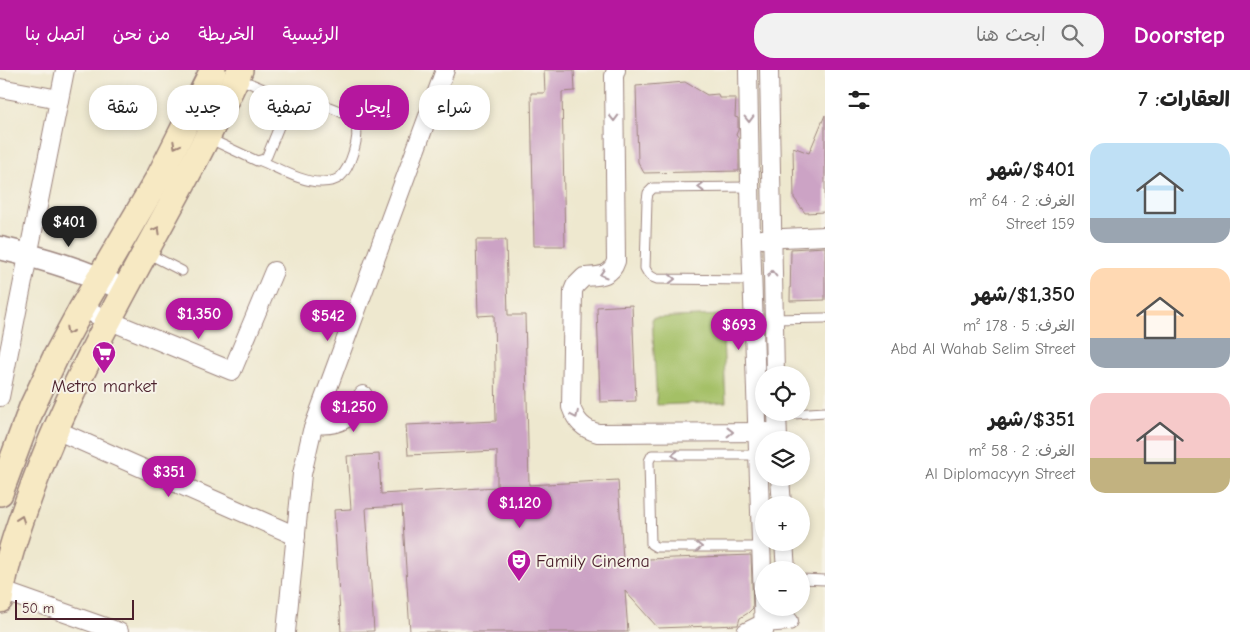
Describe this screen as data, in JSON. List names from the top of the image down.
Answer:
{
  "places": {
    "supermarket": ["Metro market"],
    "theatre": ["Family Cinema"]
  },
  "scale_bar": "50 m",
  "page": {
    "header": "Doorstep",
    "search": "ابحث هنا",
    "nav": [
      "الرئيسية",
      "الخريطة",
      "من نحن",
      "اتصل بنا"
    ],
    "heading": "العقارات: 7",
    "chip": [
      "شراء",
      "إيجار",
      "تصفية",
      "جديد",
      "شقة"
    ],
    "list": [
      {
        "name": "$401/شهر",
        "note": "الغرف: 2 · 64 m² · Street 159"
      },
      {
        "name": "$1,350/شهر",
        "note": "الغرف: 5 · 178 m² · Abd Al Wahab Selim Street"
      },
      {
        "name": "$351/شهر",
        "note": "الغرف: 2 · 58 m² · Al Diplomacyyn Street"
      }
    ],
    "price": [
      "$401",
      "$1,350",
      "$542",
      "$693",
      "$1,250",
      "$351",
      "$1,120"
    ],
    "map_buttons": ["+", "−"],
    "scale": "50 m"
  }
}
